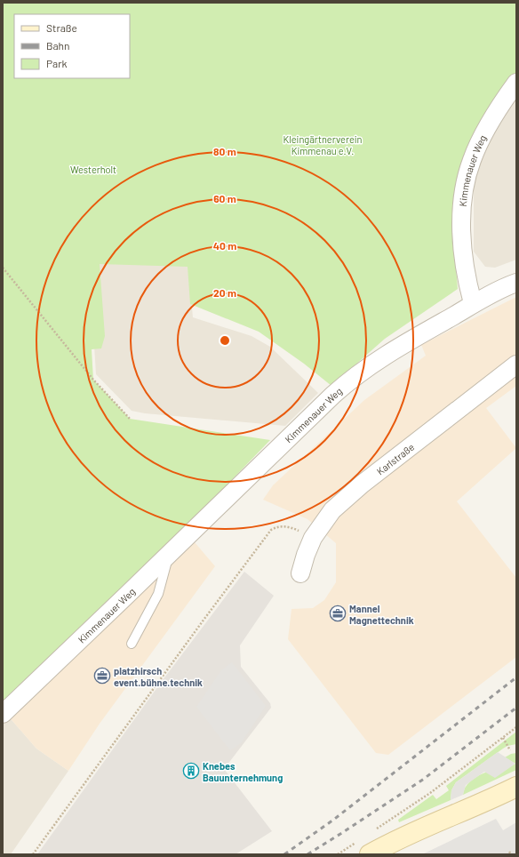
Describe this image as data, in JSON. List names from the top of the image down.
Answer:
{
  "streets": {
    "street": ["Kimmenauer Weg", "Karlstraße"]
  },
  "parks": ["Kleingärtnerverein Kimmenau e.V.", "Westerholt"],
  "places": {
    "office": ["Mannel Magnettechnik", "platzhirsch event.bühne.technik"],
    "building": ["Knebes Bauunternehmung"]
  },
  "legend": ["Straße", "Bahn", "Park"],
  "rings": [
    "80 m",
    "60 m",
    "40 m",
    "20 m"
  ]
}
